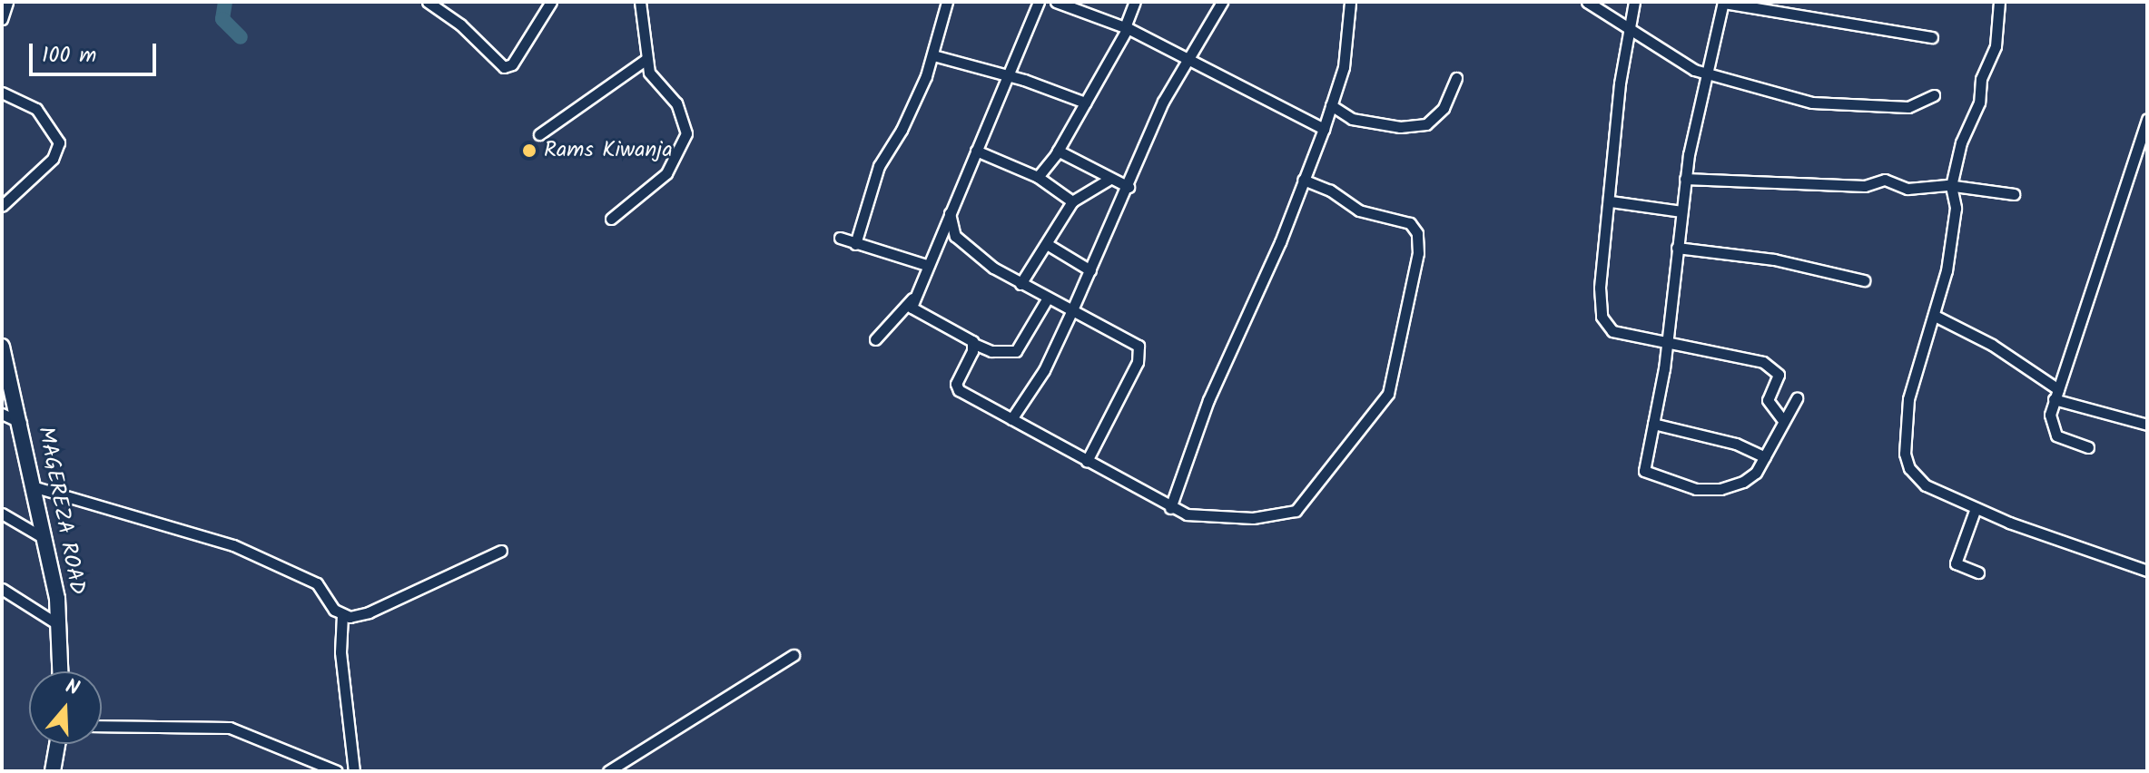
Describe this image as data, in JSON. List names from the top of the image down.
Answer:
{
  "streets": {
    "street": ["MAGEREZA ROAD"]
  },
  "places": ["Rams Kiwanja"],
  "scale_bar": "100 m",
  "north": "top"
}
